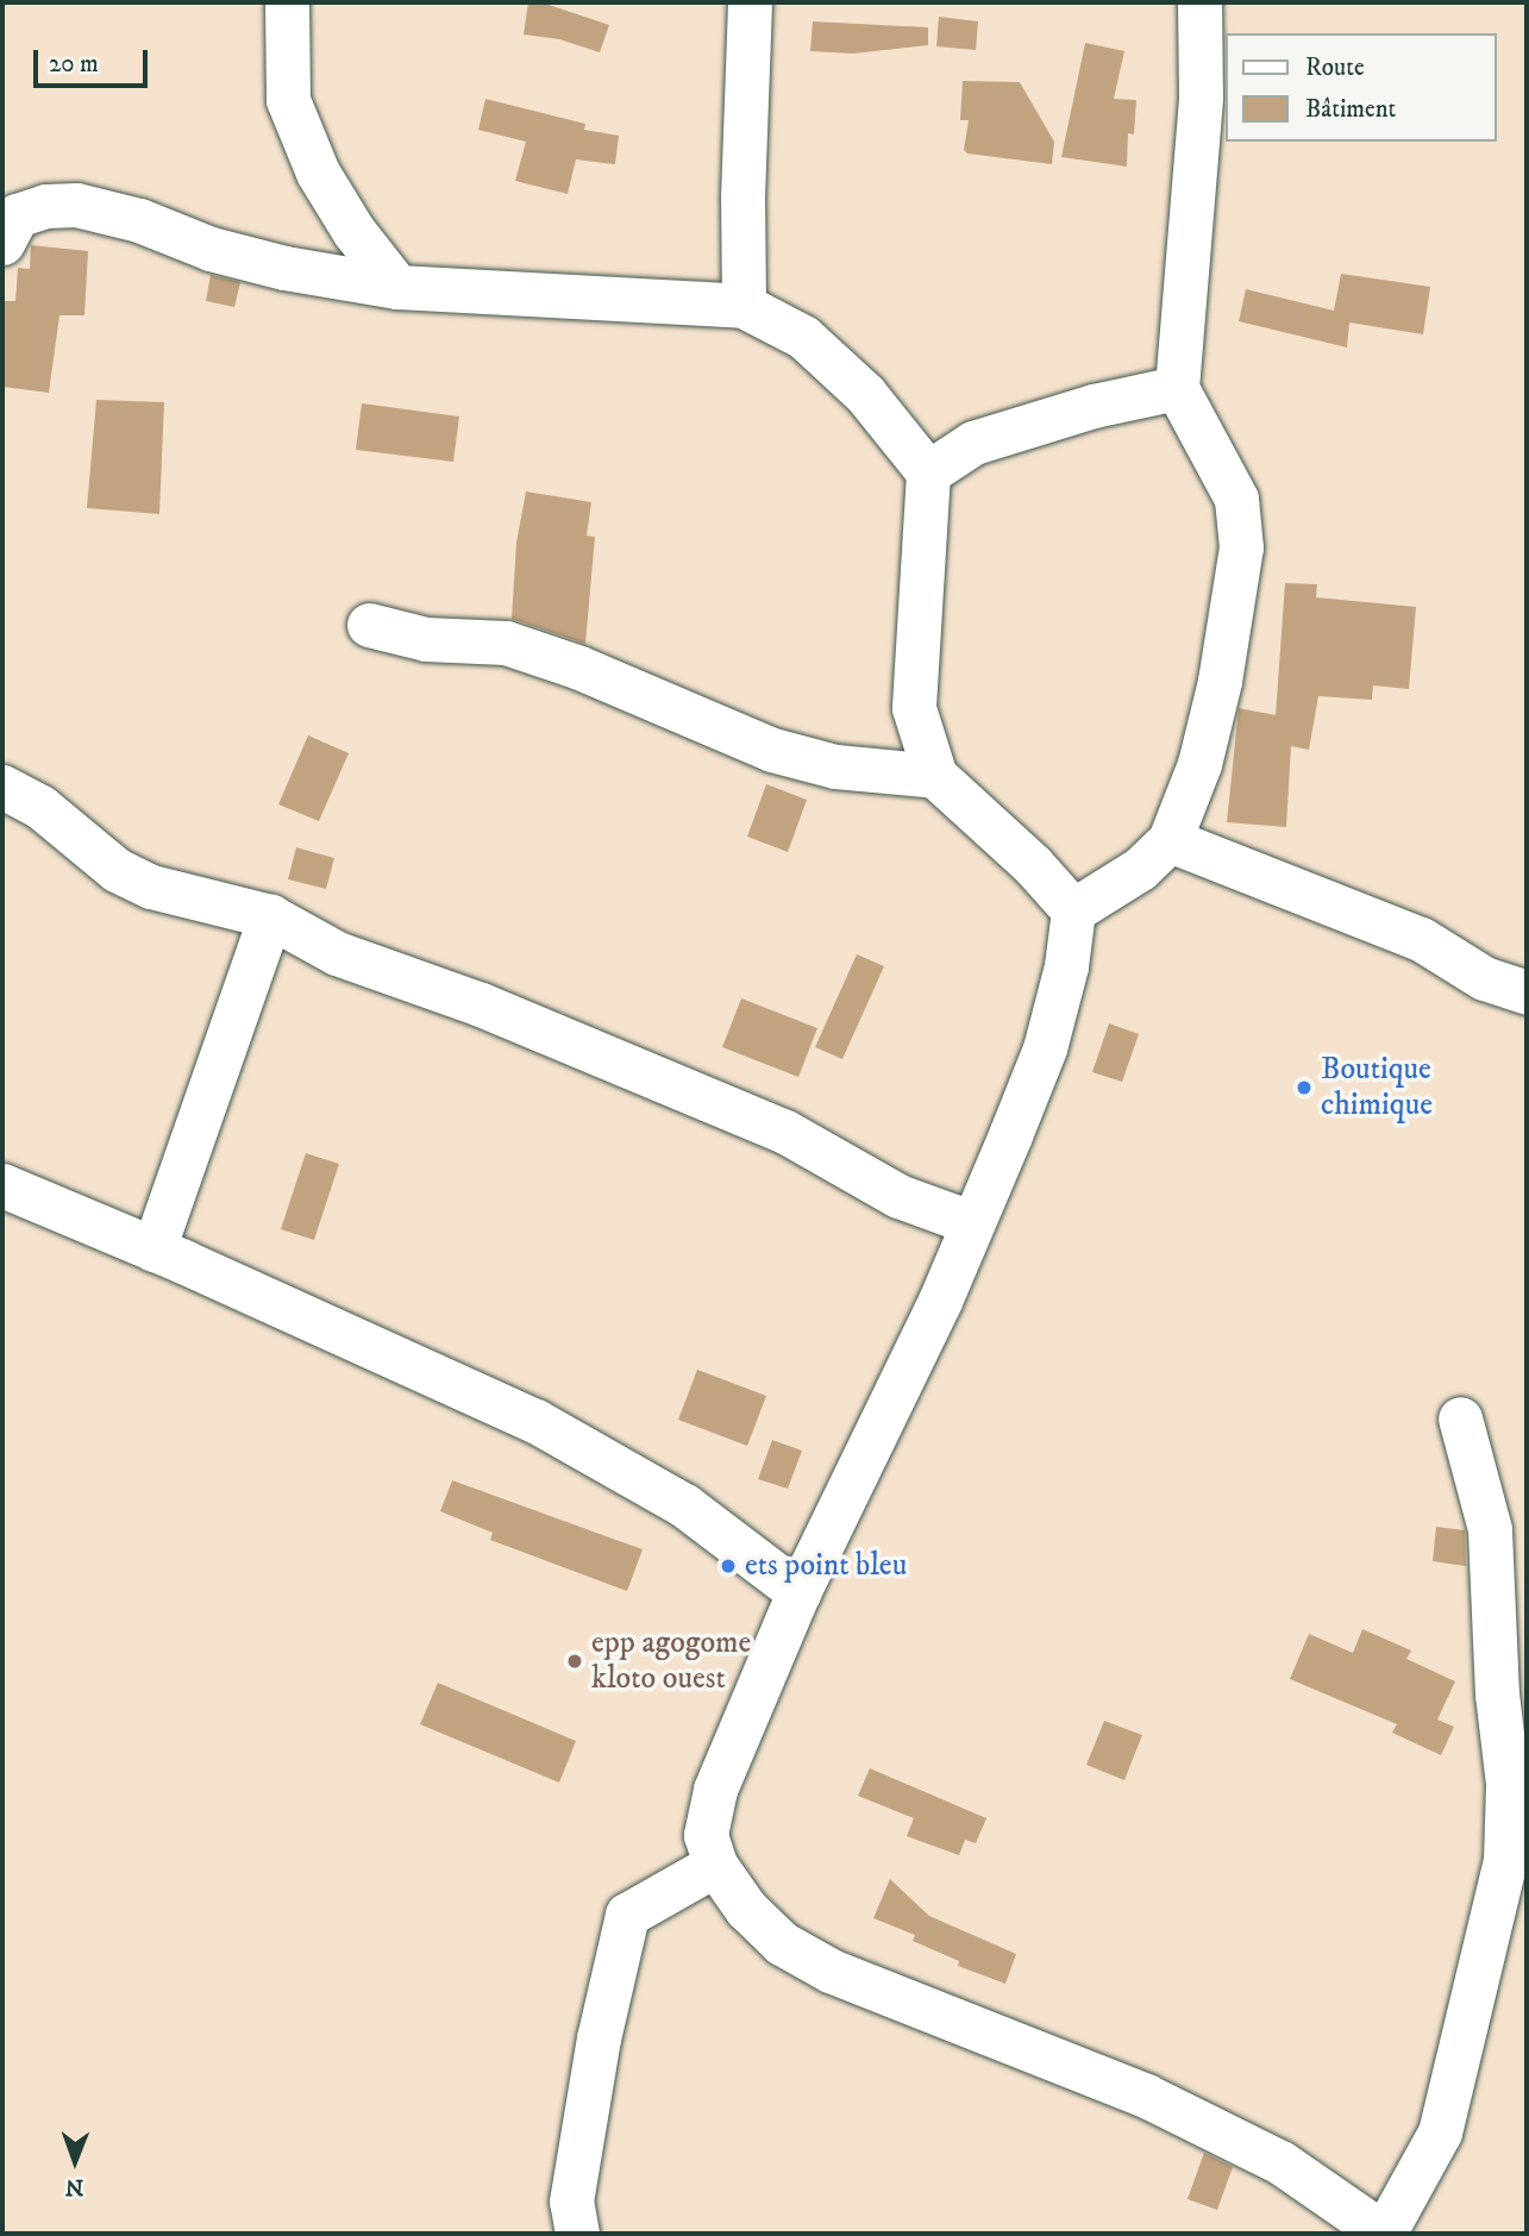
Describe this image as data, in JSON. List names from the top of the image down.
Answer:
{
  "places": ["Boutique chimique", "ets point bleu", "epp agogome kloto ouest"],
  "legend": ["Route", "Bâtiment"],
  "scale_bar": "20 m",
  "north": "bottom"
}
